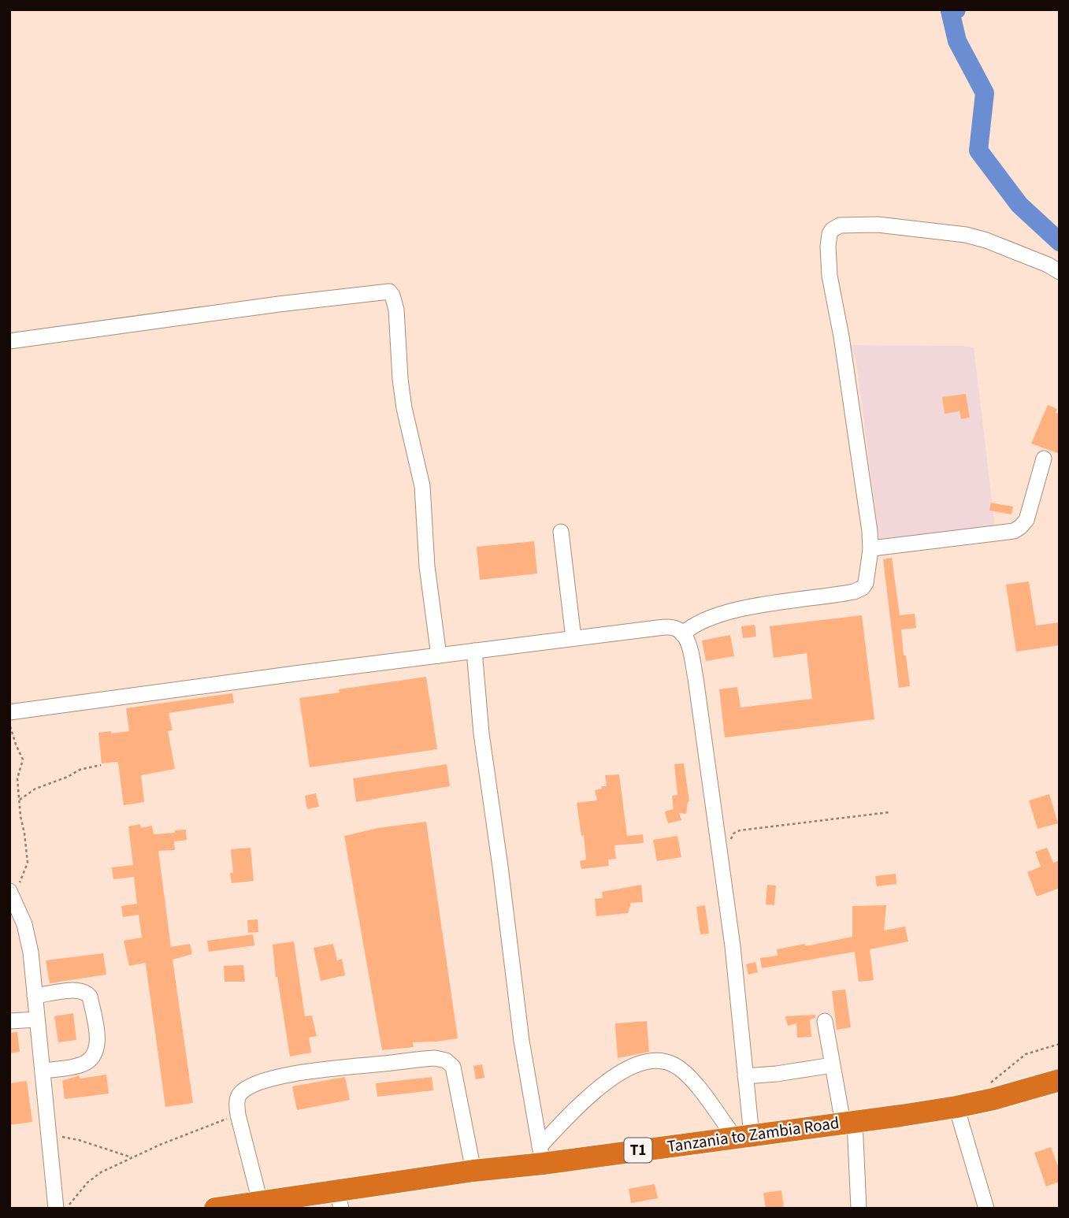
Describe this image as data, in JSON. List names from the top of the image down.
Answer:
{
  "streets": {
    "highway": ["Tanzania to Zambia Road", "T1"]
  }
}
